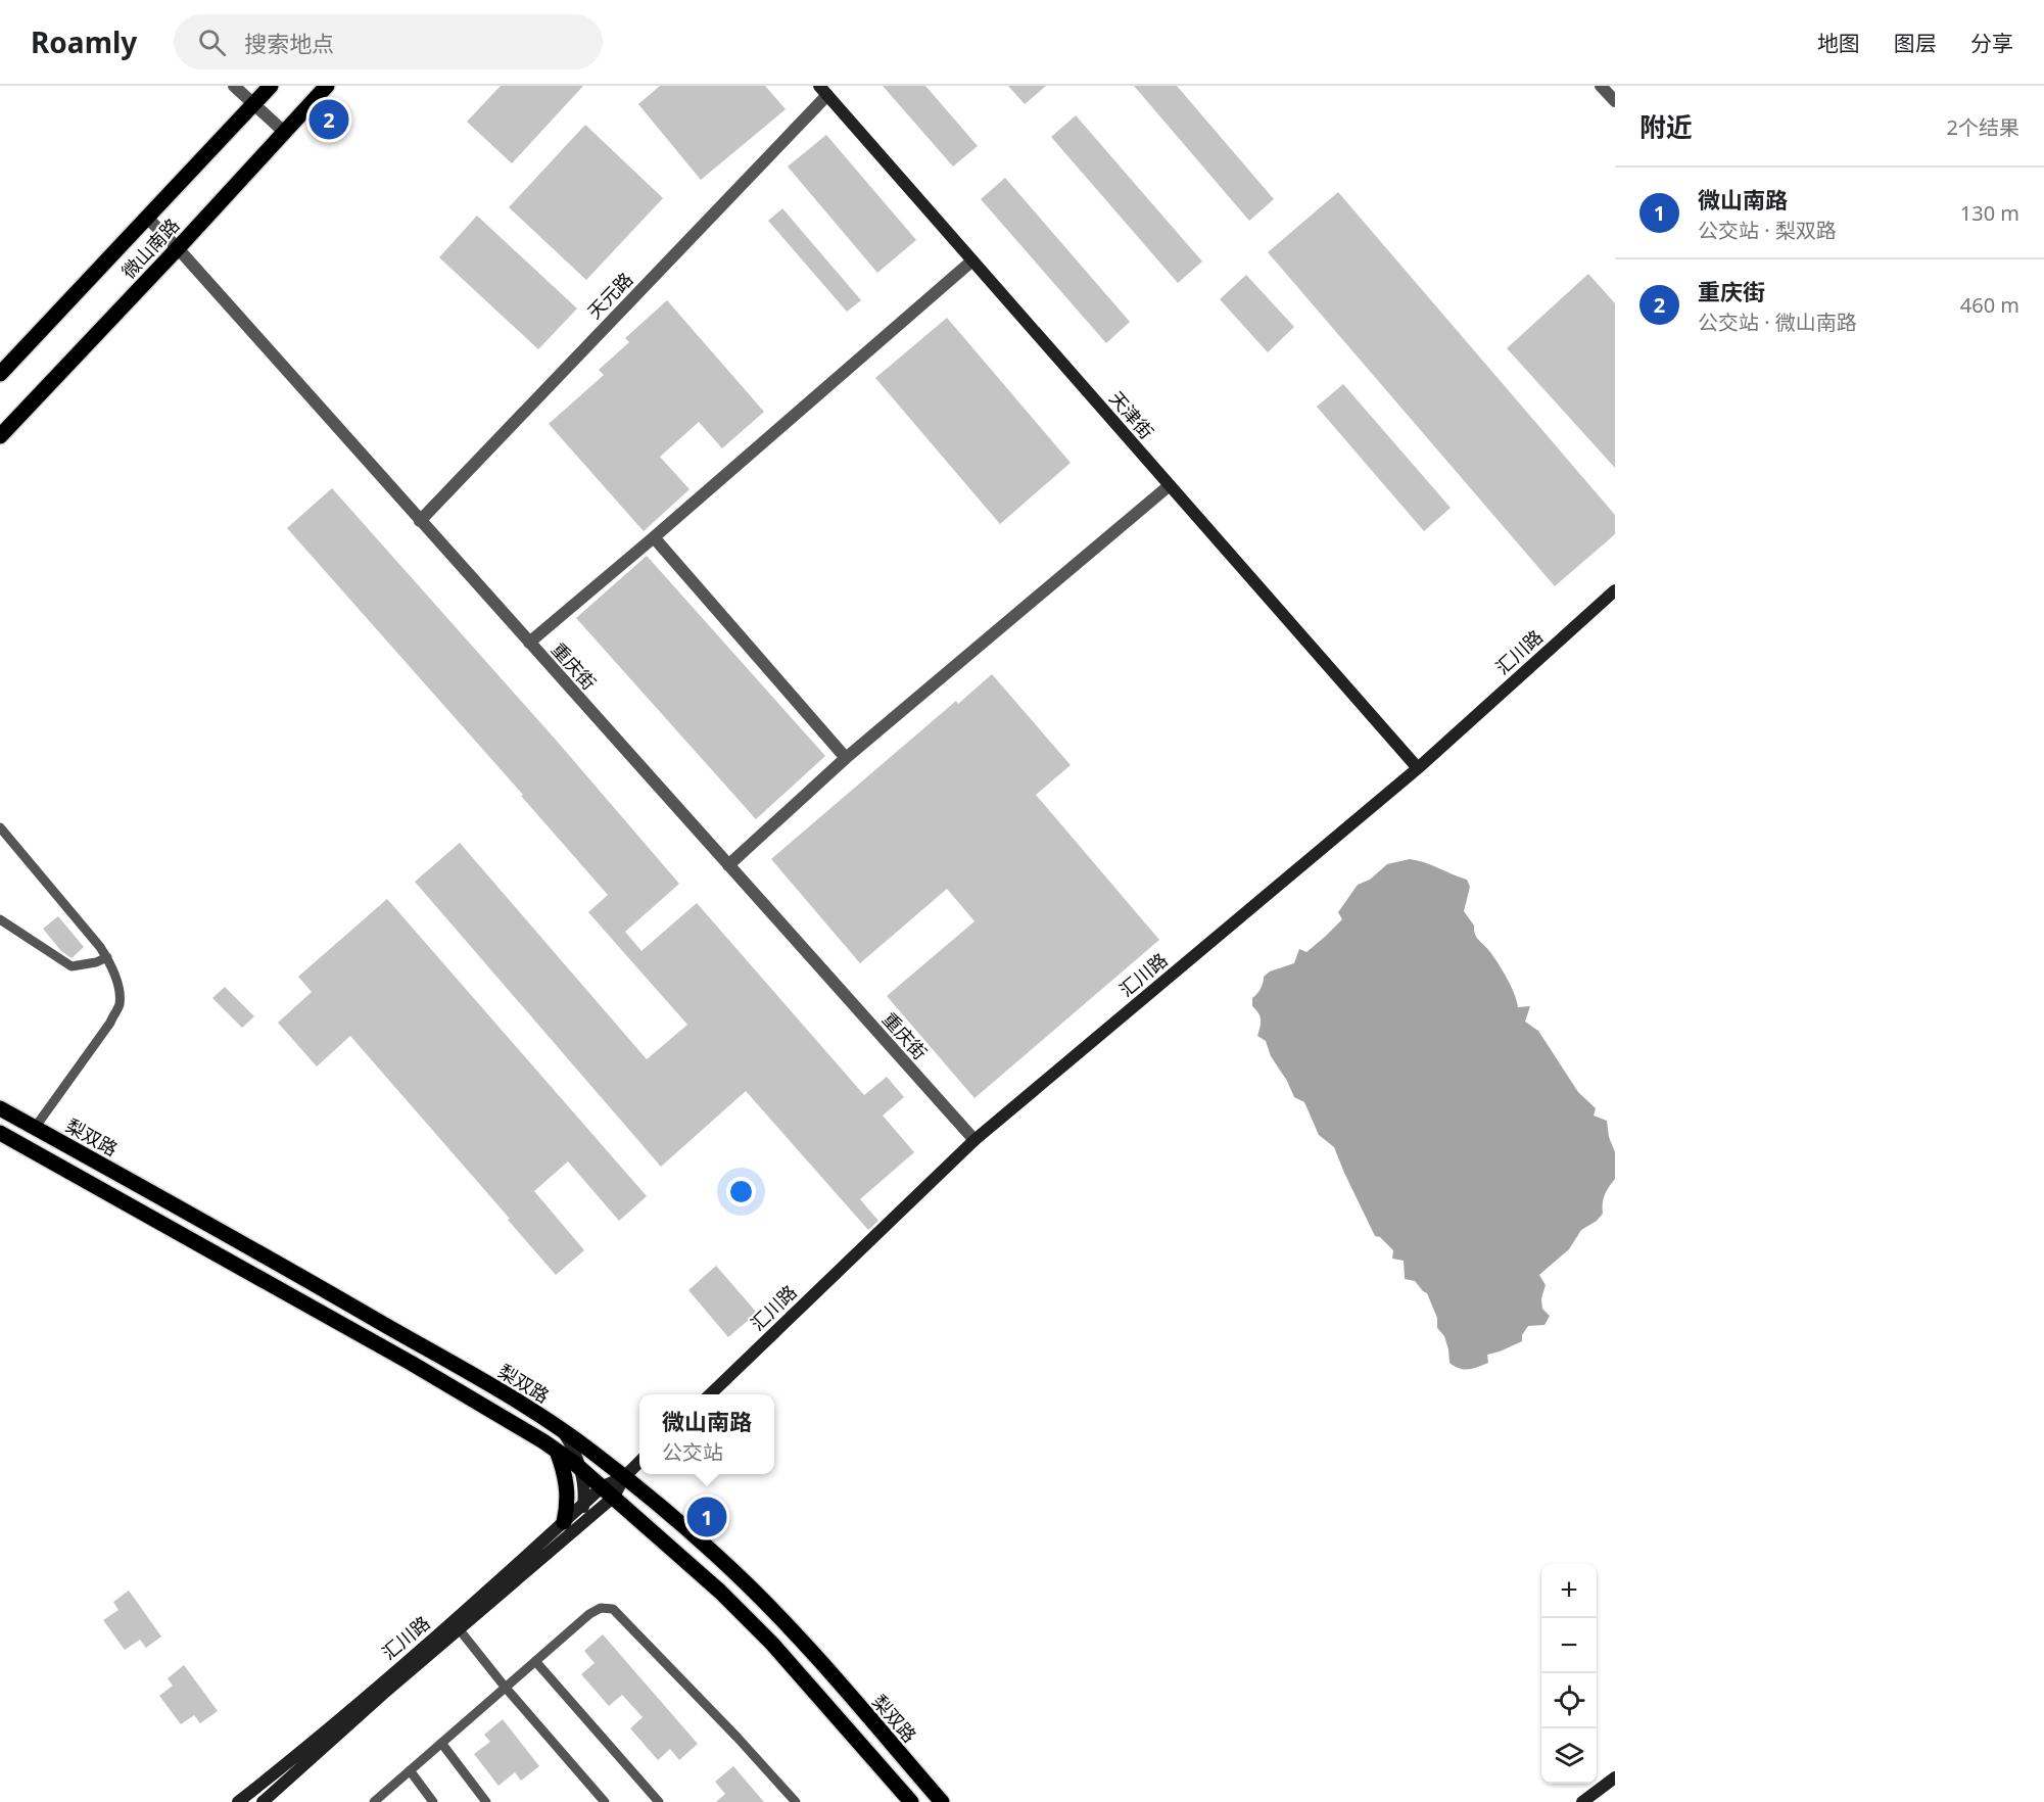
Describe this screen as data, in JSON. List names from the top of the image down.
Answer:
{
  "streets": {
    "main road": ["微山南路", "梨双路"],
    "street": [
      "天元路",
      "天津街",
      "汇川路",
      "重庆街"
    ]
  },
  "crossings": [
    ["微山南路", "重庆街"],
    ["天元路", "天津街"],
    ["天元路", "重庆街"],
    ["天津街", "汇川路"],
    ["汇川路", "重庆街"],
    ["汇川路", "梨双路"]
  ],
  "page": {
    "header": "Roamly",
    "search": "搜索地点",
    "nav": ["地图", "图层", "分享"],
    "heading": ["附近", "2个结果"],
    "pins": ["2", "1"],
    "list": [
      {
        "mark": "1",
        "name": "微山南路",
        "note": "公交站 · 梨双路",
        "value": "130 m"
      },
      {
        "mark": "2",
        "name": "重庆街",
        "note": "公交站 · 微山南路",
        "value": "460 m"
      }
    ],
    "popup": ["微山南路", "公交站"],
    "map_buttons": ["+", "−"]
  }
}
